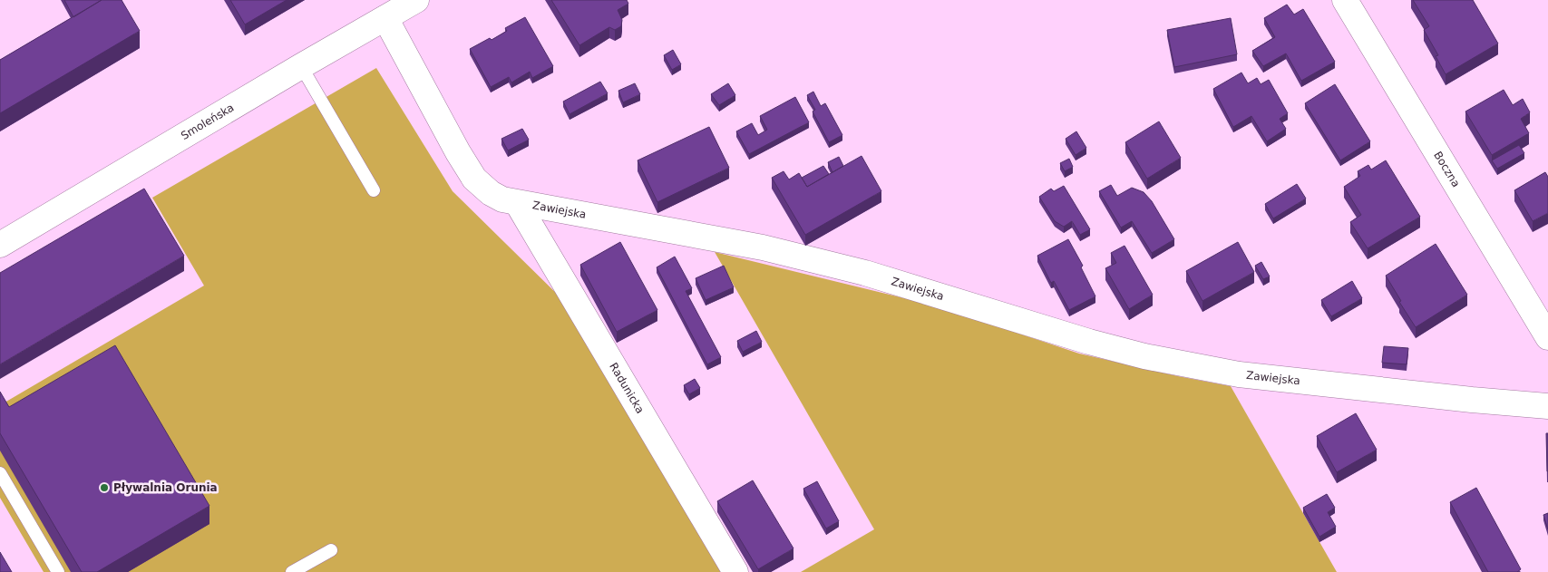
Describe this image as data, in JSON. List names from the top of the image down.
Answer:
{
  "streets": {
    "street": [
      "Smoleńska",
      "Boczna",
      "Zawiejska",
      "Radunicka"
    ]
  },
  "crossings": [
    ["Smoleńska", "Zawiejska"],
    ["Zawiejska", "Radunicka"]
  ],
  "places": ["Pływalnia Orunia"]
}
